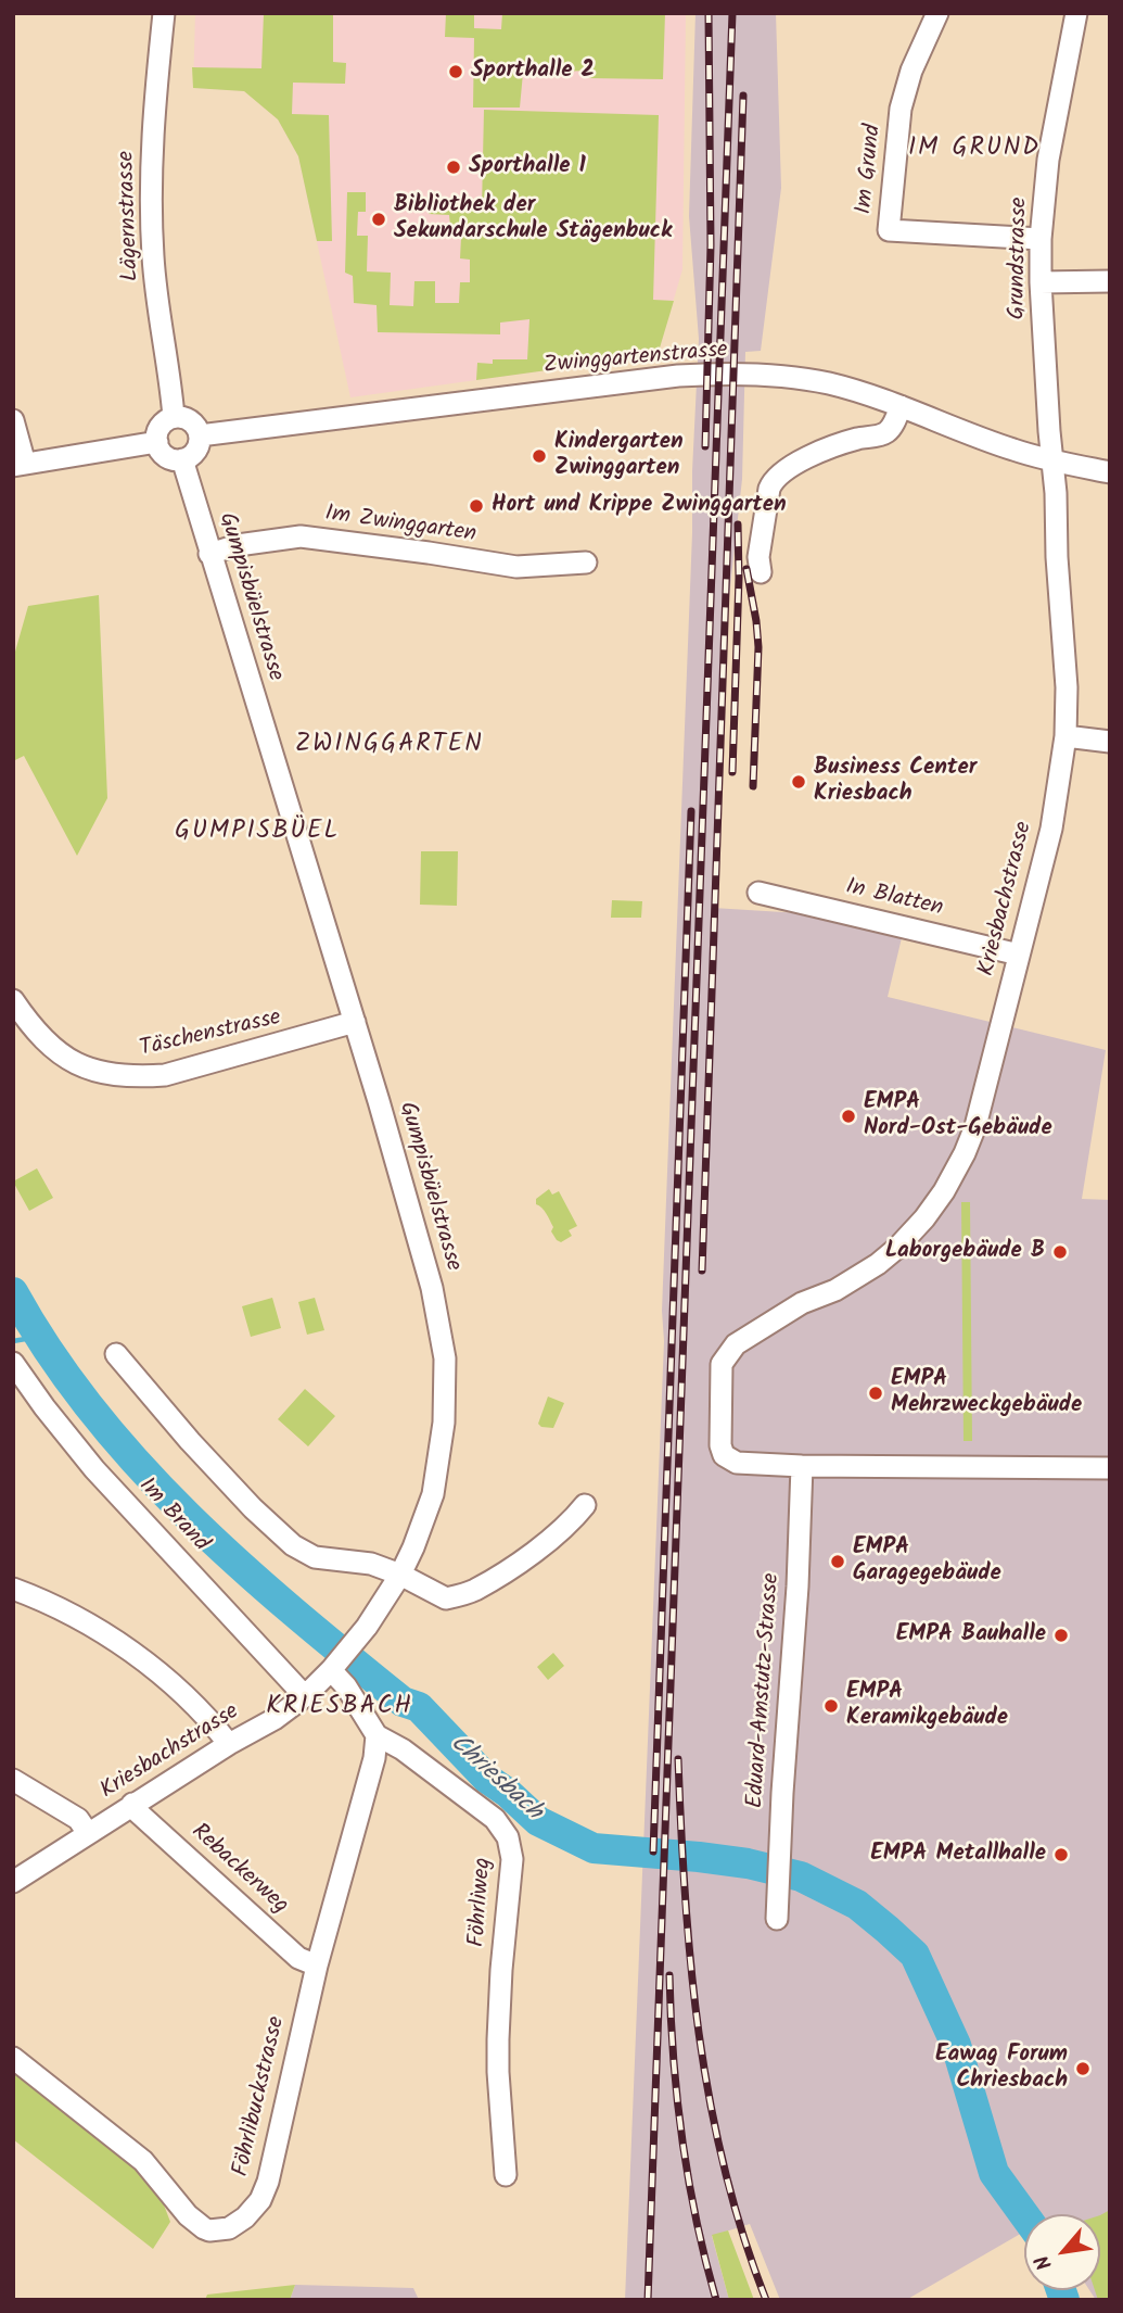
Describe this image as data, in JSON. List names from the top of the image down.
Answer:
{
  "streets": {
    "street": [
      "Im Grund",
      "Lägernstrasse",
      "Grundstrasse",
      "Zwinggartenstrasse",
      "Im Zwinggarten",
      "Gumpisbüelstrasse",
      "In Blatten",
      "Kriesbachstrasse",
      "Täschenstrasse",
      "Im Brand",
      "Eduard-Amstutz-Strasse",
      "Rebackerweg",
      "Föhrliweg",
      "Föhrlibuckstrasse"
    ]
  },
  "crossings": [
    ["Im Grund", "Grundstrasse"],
    ["Lägernstrasse", "Zwinggartenstrasse"],
    ["Lägernstrasse", "Gumpisbüelstrasse"],
    ["Grundstrasse", "Zwinggartenstrasse"],
    ["Grundstrasse", "Kriesbachstrasse"],
    ["Zwinggartenstrasse", "Gumpisbüelstrasse"],
    ["Zwinggartenstrasse", "Kriesbachstrasse"],
    ["Im Zwinggarten", "Gumpisbüelstrasse"],
    ["Gumpisbüelstrasse", "Kriesbachstrasse"],
    ["Gumpisbüelstrasse", "Täschenstrasse"],
    ["In Blatten", "Kriesbachstrasse"],
    ["Kriesbachstrasse", "Im Brand"],
    ["Kriesbachstrasse", "Eduard-Amstutz-Strasse"],
    ["Kriesbachstrasse", "Rebackerweg"],
    ["Kriesbachstrasse", "Föhrliweg"],
    ["Rebackerweg", "Föhrlibuckstrasse"],
    ["Föhrliweg", "Föhrlibuckstrasse"]
  ],
  "districts": [
    "IM GRUND",
    "ZWINGGARTEN",
    "GUMPISBÜEL",
    "KRIESBACH"
  ],
  "water": ["Chriesbach"],
  "places": [
    "Sporthalle 2",
    "Sporthalle 1",
    "Bibliothek der Sekundarschule Stägenbuck",
    "Kindergarten Zwinggarten",
    "Hort und Krippe Zwinggarten",
    "Business Center Kriesbach",
    "EMPA Nord-Ost-Gebäude",
    "Laborgebäude B",
    "EMPA Mehrzweckgebäude",
    "EMPA Garagegebäude",
    "EMPA Bauhalle",
    "EMPA Keramikgebäude",
    "EMPA Metallhalle",
    "Eawag Forum Chriesbach"
  ],
  "north": "bottom left"
}
